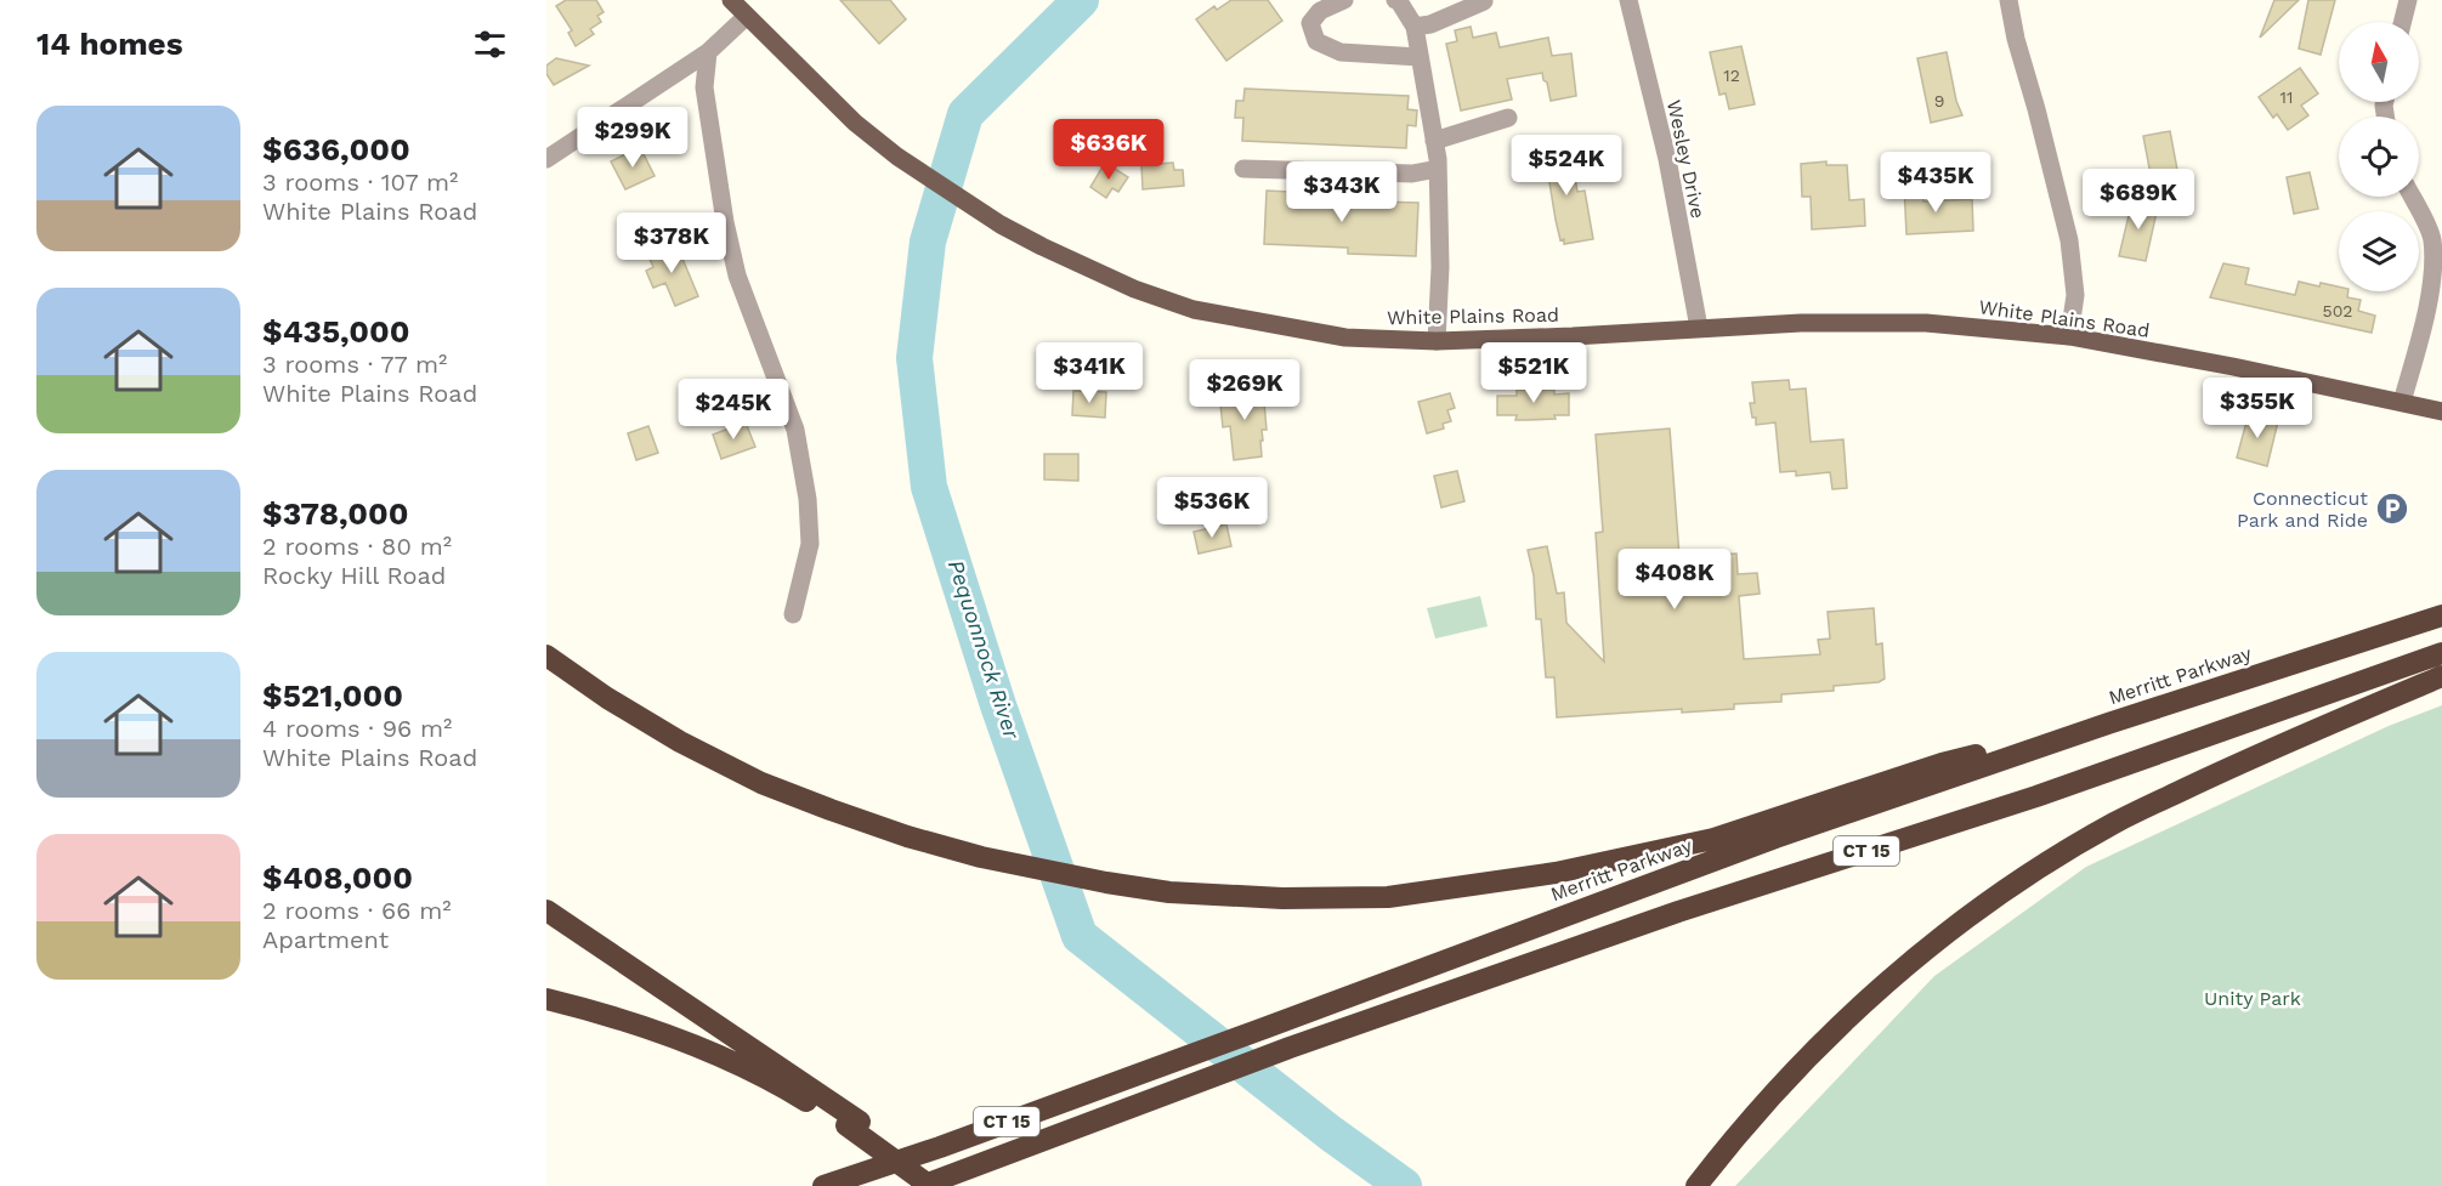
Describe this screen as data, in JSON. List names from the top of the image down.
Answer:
{
  "streets": {
    "highway": ["Merritt Parkway", "CT 15"],
    "main road": ["White Plains Road"],
    "street": ["Wesley Drive"]
  },
  "crossings": [
    ["Wesley Drive", "White Plains Road"]
  ],
  "water": ["Pequonnock River"],
  "parks": ["Unity Park"],
  "places": {
    "parking": ["Connecticut Park and Ride"]
  },
  "house_numbers": [
    "12",
    "11",
    "9",
    "502"
  ],
  "north": "top",
  "page": {
    "heading": "14 homes",
    "list": [
      {
        "name": "$636,000",
        "note": "3 rooms · 107 m² · White Plains Road"
      },
      {
        "name": "$435,000",
        "note": "3 rooms · 77 m² · White Plains Road"
      },
      {
        "name": "$378,000",
        "note": "2 rooms · 80 m² · Rocky Hill Road"
      },
      {
        "name": "$521,000",
        "note": "4 rooms · 96 m² · White Plains Road"
      },
      {
        "name": "$408,000",
        "note": "2 rooms · 66 m² · Apartment"
      }
    ],
    "price": [
      "$299K",
      "$636K",
      "$524K",
      "$435K",
      "$343K",
      "$689K",
      "$378K",
      "$341K",
      "$521K",
      "$269K",
      "$355K",
      "$245K",
      "$536K",
      "$408K"
    ]
  }
}
